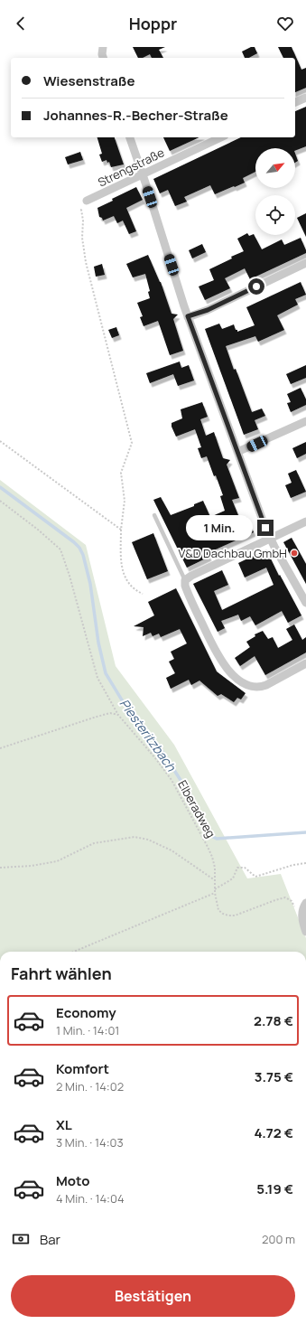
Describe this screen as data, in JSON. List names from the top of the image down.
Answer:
{
  "streets": {
    "street": ["Strengstraße"],
    "path": ["Elberadweg"]
  },
  "water": ["Piesteritzbach"],
  "places": ["V&D Dachbau GmbH"],
  "north": "top right",
  "page": {
    "header": "Hoppr",
    "banner": ["Wiesenstraße", "Johannes-R.-Becher-Straße"],
    "bubble": "1 Min.",
    "heading": "Fahrt wählen",
    "list": [
      {
        "name": "Economy",
        "note": "1 Min. · 14:01",
        "value": "2.78 €"
      },
      {
        "name": "Komfort",
        "note": "2 Min. · 14:02",
        "value": "3.75 €"
      },
      {
        "name": "XL",
        "note": "3 Min. · 14:03",
        "value": "4.72 €"
      },
      {
        "name": "Moto",
        "note": "4 Min. · 14:04",
        "value": "5.19 €"
      }
    ],
    "pay": ["Bar", "200 m"],
    "buttons": "Bestätigen"
  }
}
